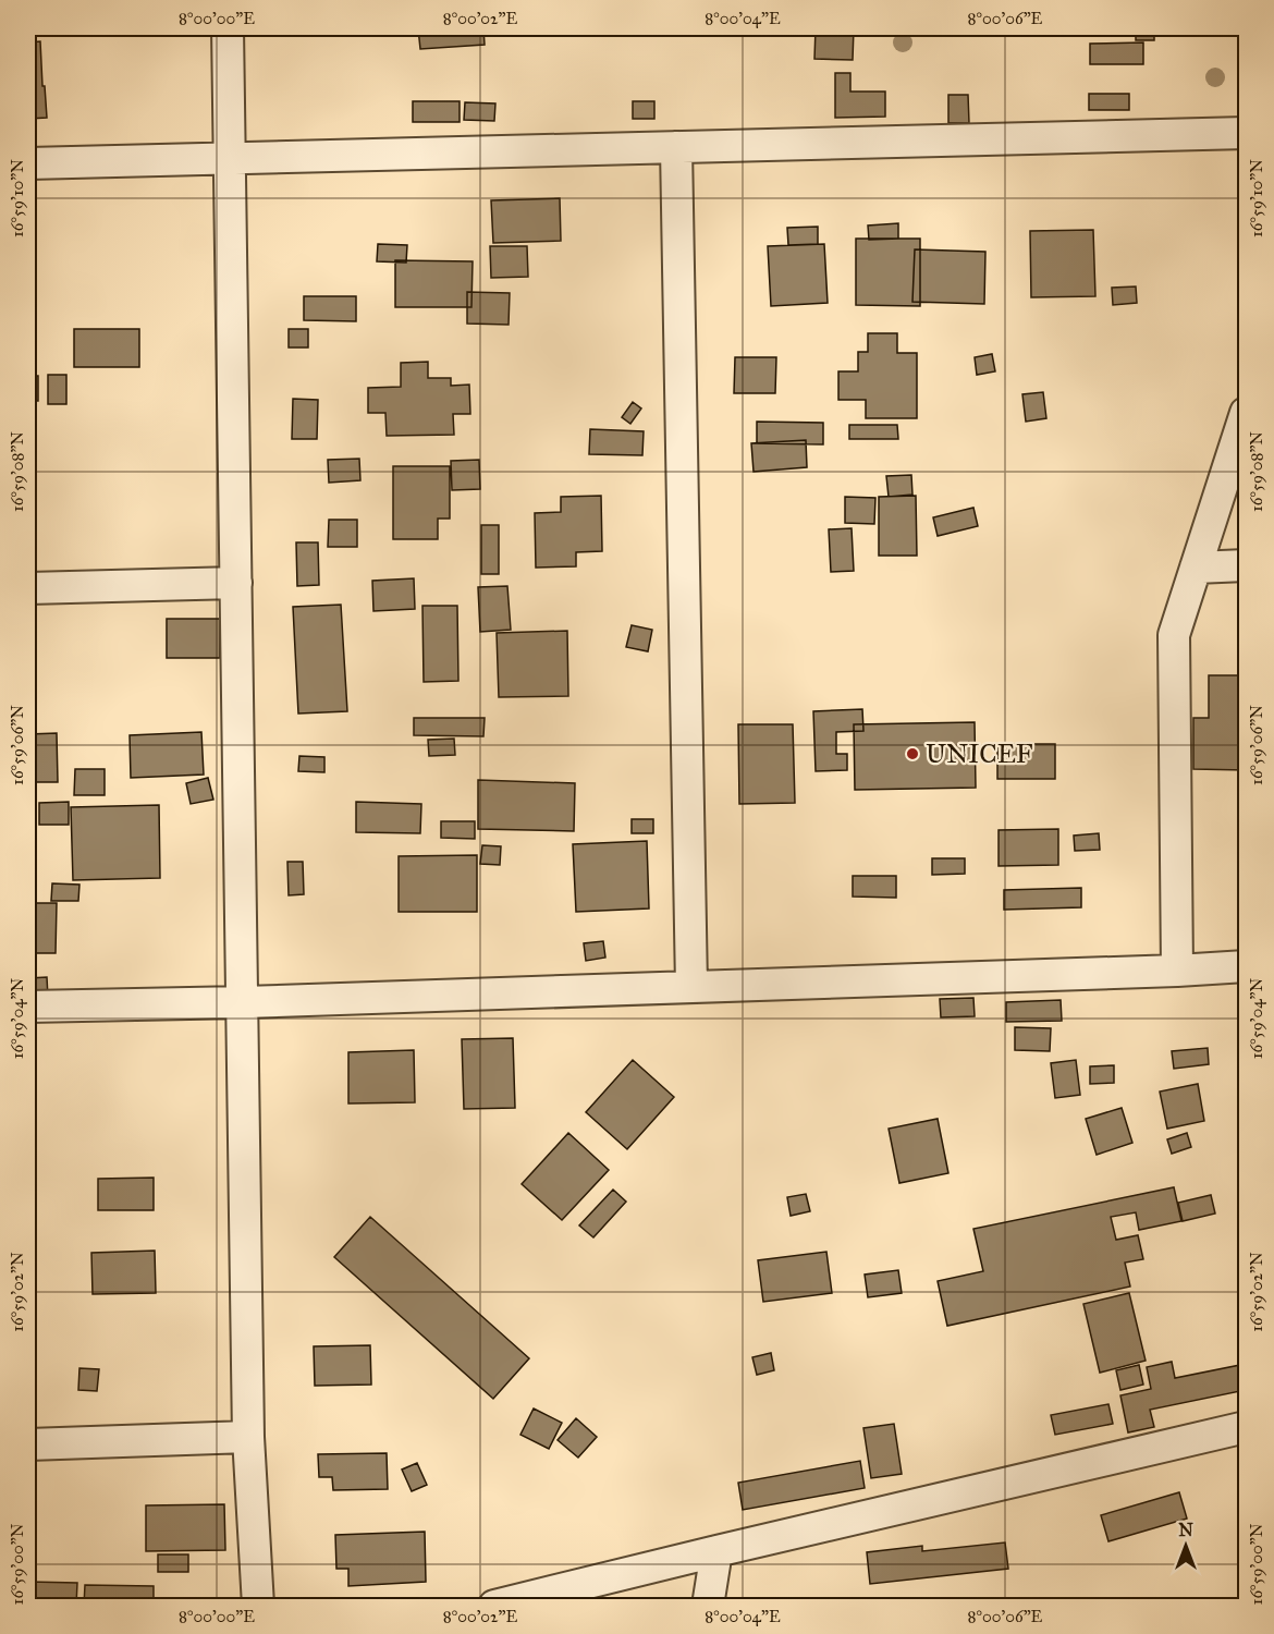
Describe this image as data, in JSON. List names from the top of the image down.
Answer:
{
  "places": ["UNICEF"],
  "north": "top",
  "coordinates": [
    "8°00'00\"E",
    "8°00'02\"E",
    "8°00'04\"E",
    "8°00'06\"E",
    "16°59'10\"N",
    "16°59'08\"N",
    "16°59'06\"N",
    "16°59'04\"N",
    "16°59'02\"N",
    "16°59'00\"N"
  ]
}
